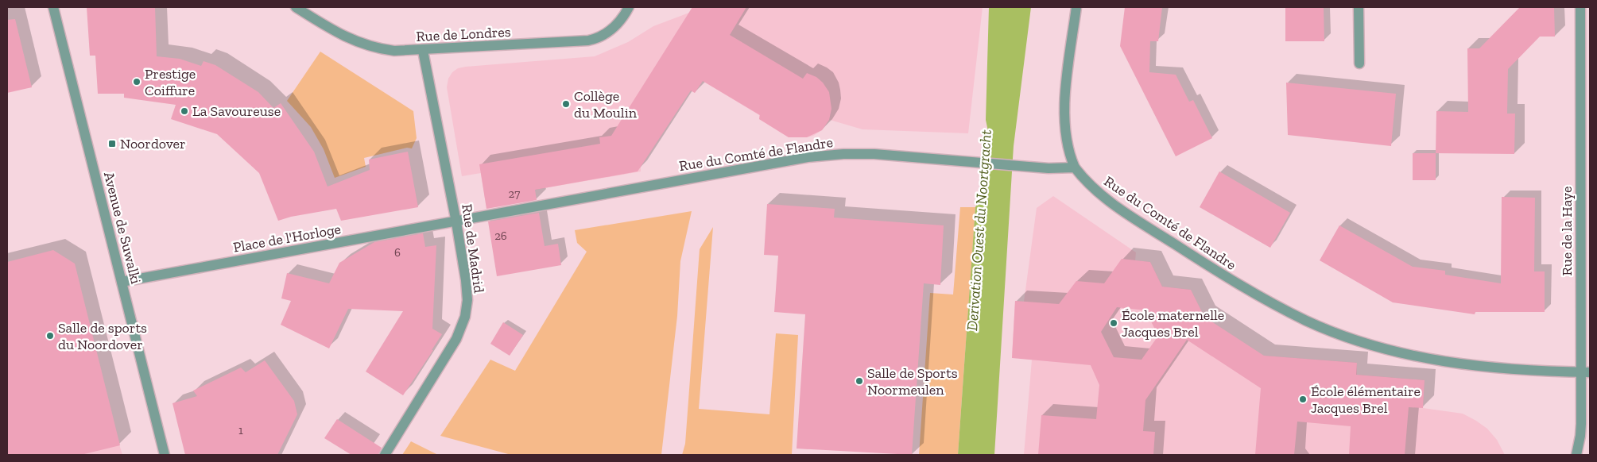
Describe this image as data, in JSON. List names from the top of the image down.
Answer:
{
  "streets": {
    "street": [
      "Rue de Londres",
      "Rue du Comté de Flandre",
      "Avenue de Suwalki",
      "Rue de la Haye",
      "Place de l'Horloge",
      "Rue de Madrid"
    ]
  },
  "crossings": [
    ["Rue de Londres", "Rue de Madrid"],
    ["Rue du Comté de Flandre", "Rue de la Haye"],
    ["Rue du Comté de Flandre", "Place de l'Horloge"],
    ["Rue du Comté de Flandre", "Rue de Madrid"],
    ["Avenue de Suwalki", "Place de l'Horloge"],
    ["Place de l'Horloge", "Rue de Madrid"]
  ],
  "water": ["Derivation Ouest du Noortgracht"],
  "places": {
    "other": [
      "Prestige Coiffure",
      "Collège du Moulin",
      "La Savoureuse",
      "École maternelle Jacques Brel",
      "Salle de sports du Noordover",
      "Salle de Sports Noormeulen",
      "École élémentaire Jacques Brel"
    ],
    "transit": ["Noordover"]
  },
  "house_numbers": [
    "27",
    "26",
    "6",
    "1"
  ]
}
